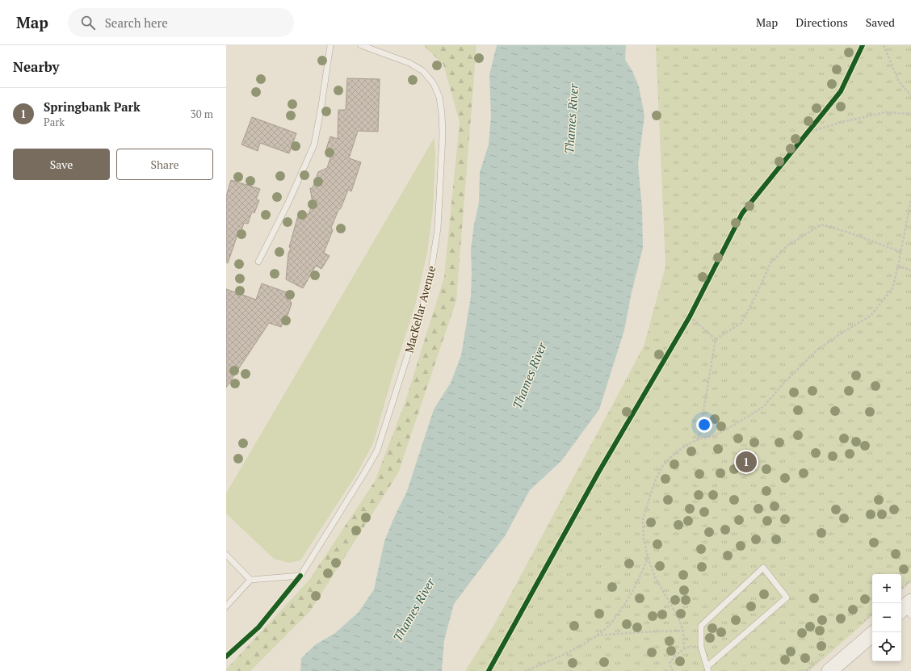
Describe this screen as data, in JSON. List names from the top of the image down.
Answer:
{
  "streets": {
    "lane": ["MacKellar Avenue"]
  },
  "water": ["Thames River"],
  "page": {
    "header": "Map",
    "search": "Search here",
    "nav": ["Map", "Directions", "Saved"],
    "heading": "Nearby",
    "list": [
      {
        "mark": "1",
        "name": "Springbank Park",
        "note": "Park",
        "value": "30 m"
      }
    ],
    "buttons": ["Save", "Share"],
    "pins": "1",
    "map_buttons": ["+", "−"]
  }
}
